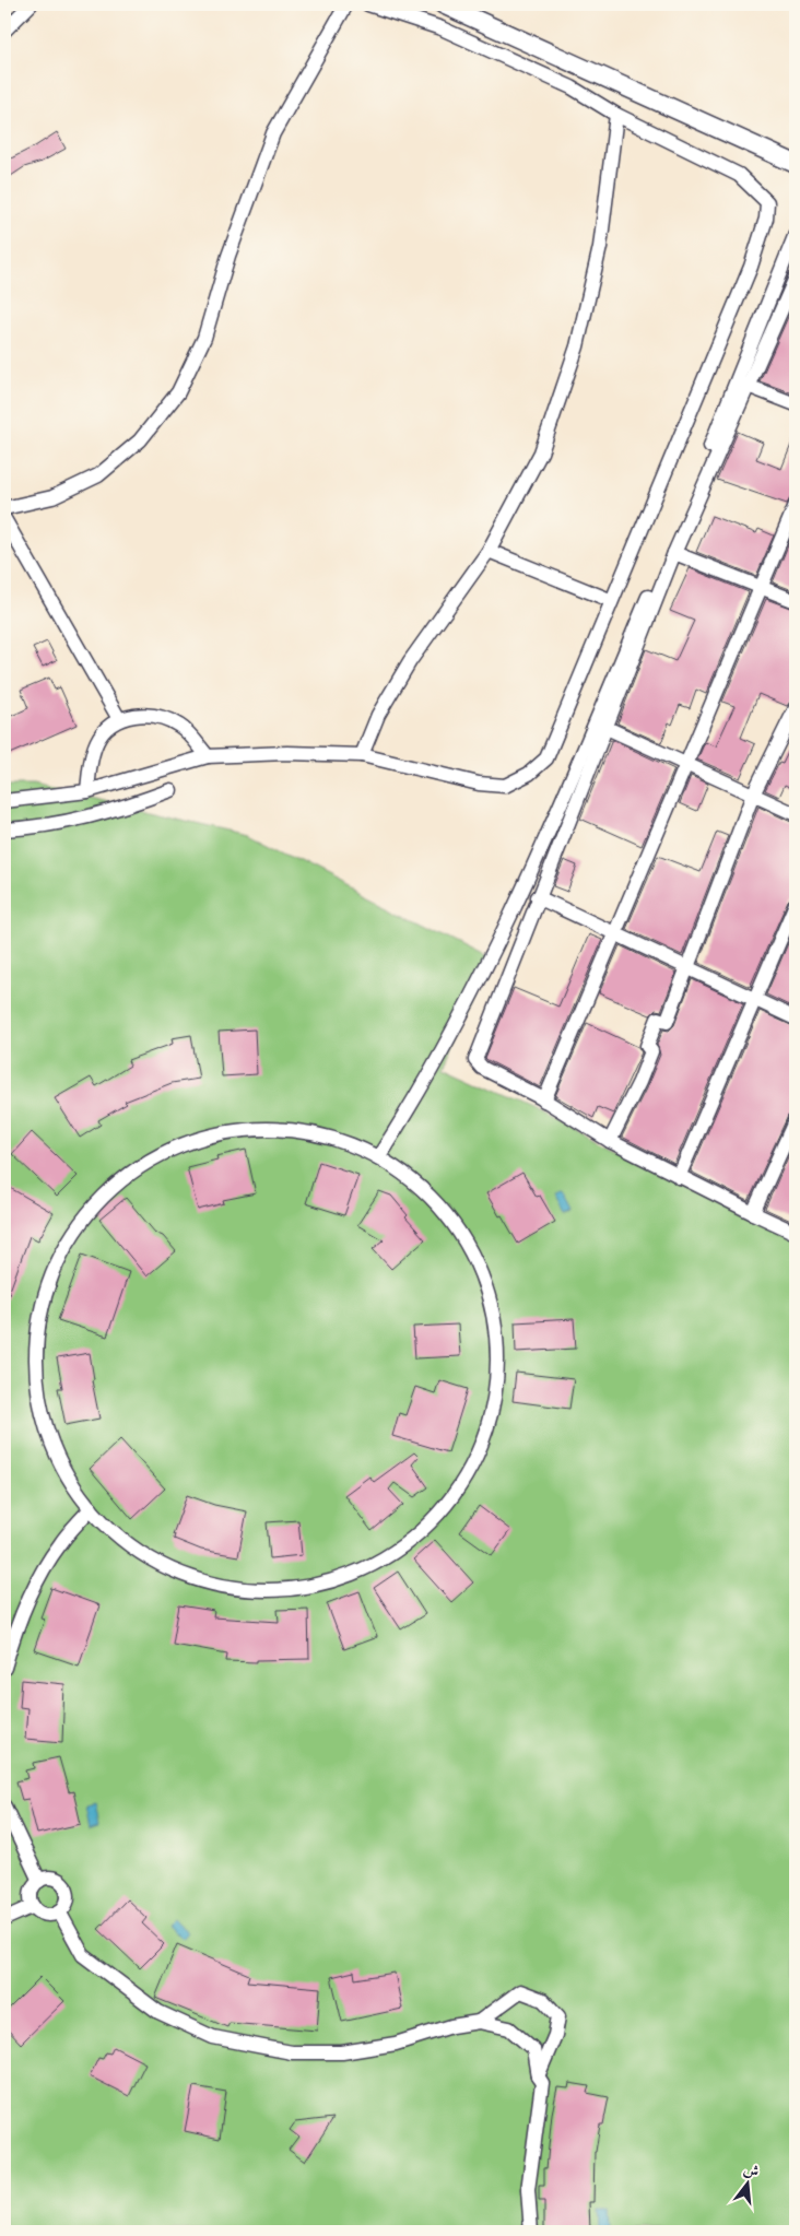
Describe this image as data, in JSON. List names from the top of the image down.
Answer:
{
  "north": "top"
}
